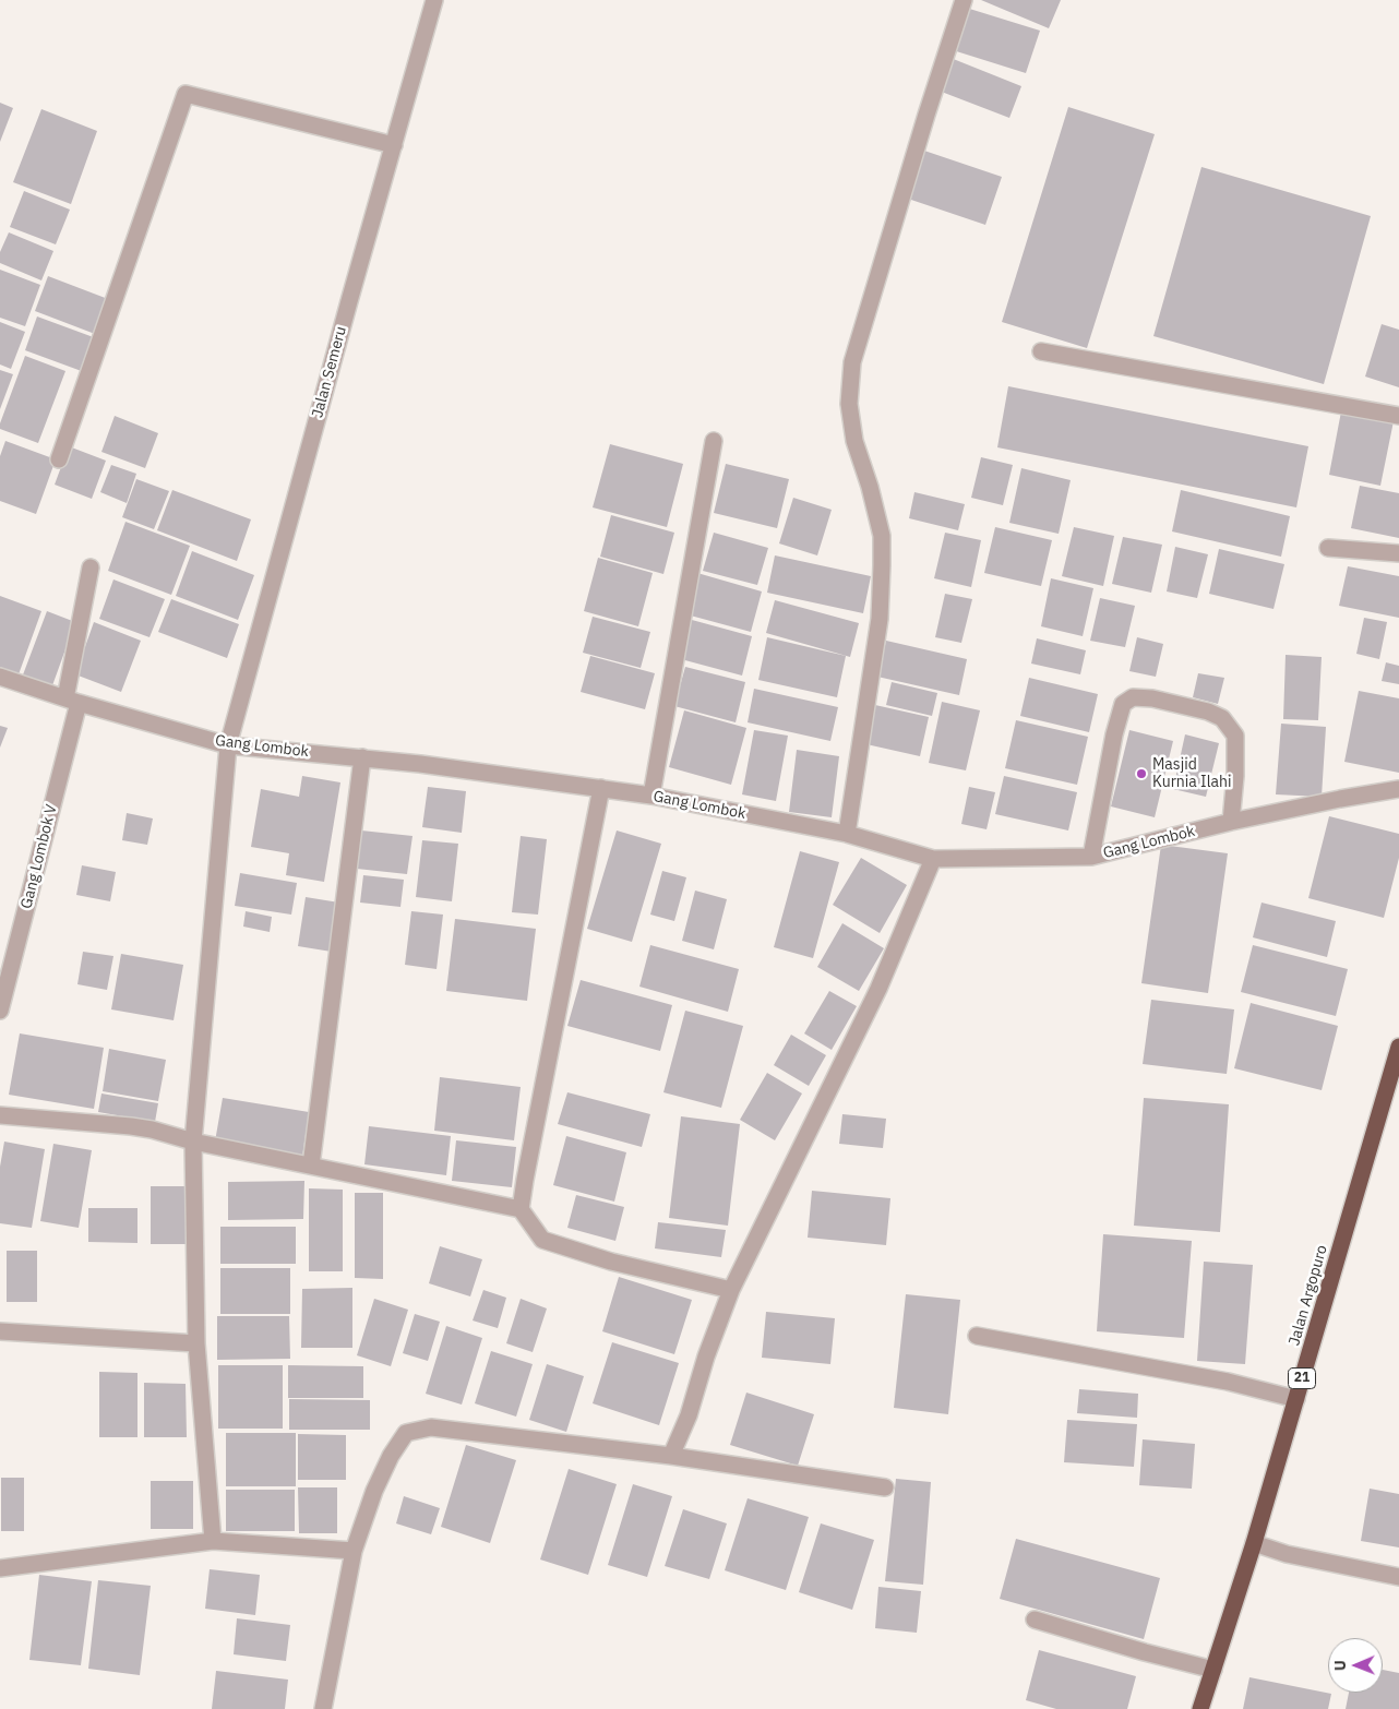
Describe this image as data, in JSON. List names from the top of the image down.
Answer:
{
  "streets": {
    "highway": ["Jalan Argopuro", "21"],
    "street": ["Jalan Semeru", "Gang Lombok", "Gang Lombok V"]
  },
  "crossings": [
    ["Jalan Semeru", "Gang Lombok"],
    ["Gang Lombok", "Gang Lombok V"]
  ],
  "places": ["Masjid Kurnia Ilahi"],
  "north": "left"
}
